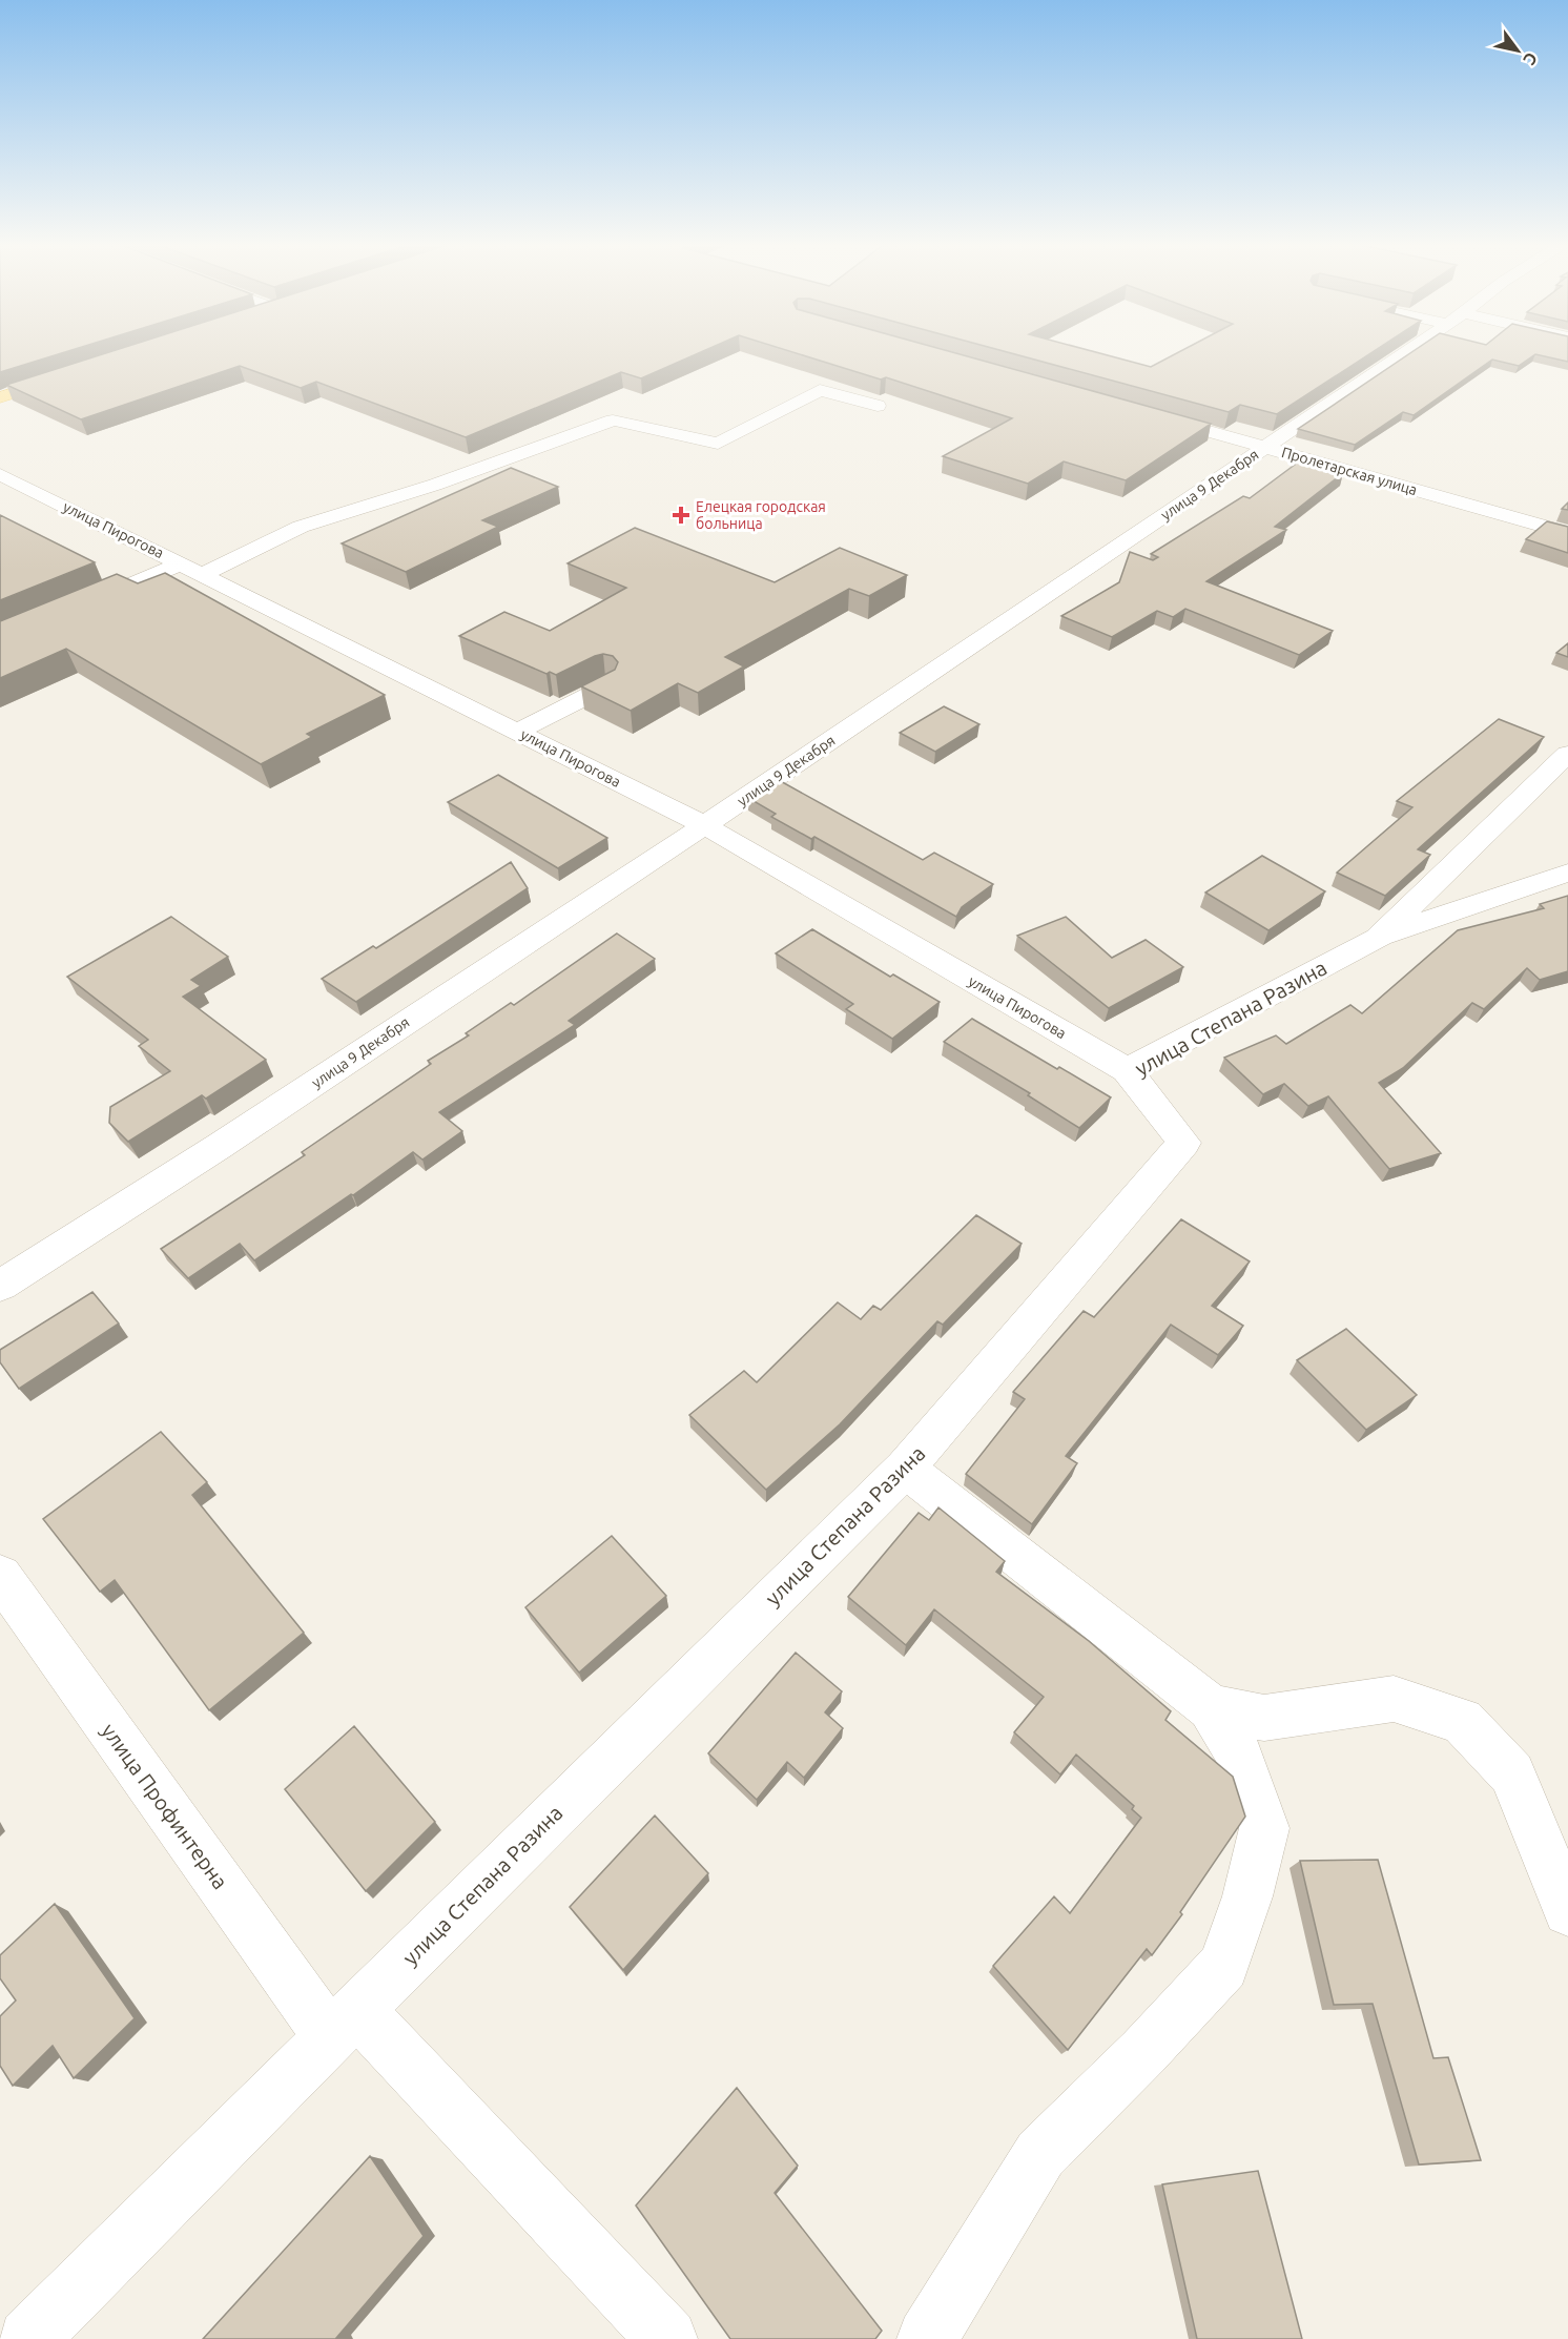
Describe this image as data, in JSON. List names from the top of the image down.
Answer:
{
  "streets": {
    "street": [
      "Пролетарская улица",
      "улица 9 Декабря",
      "улица Пирогова",
      "улица Степана Разина",
      "улица Профинтерна"
    ]
  },
  "crossings": [
    ["Пролетарская улица", "улица 9 Декабря"],
    ["улица 9 Декабря", "улица Пирогова"],
    ["улица Пирогова", "улица Степана Разина"],
    ["улица Степана Разина", "улица Профинтерна"]
  ],
  "places": {
    "health": ["Елецкая городская больница"]
  },
  "north": "bottom right"
}
